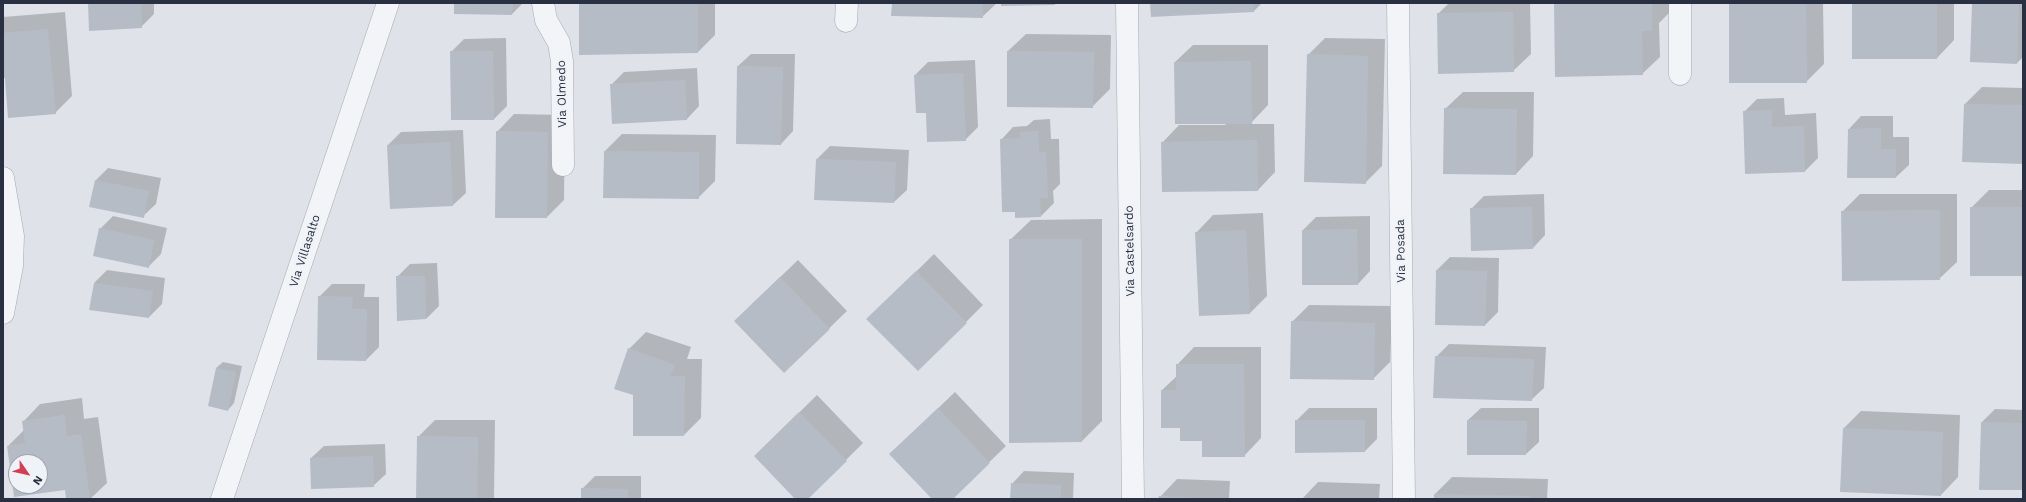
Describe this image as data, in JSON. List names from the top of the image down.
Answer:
{
  "streets": {
    "street": [
      "Via Olmedo",
      "Via Villasalto",
      "Via Castelsardo",
      "Via Posada"
    ]
  },
  "north": "bottom right"
}
